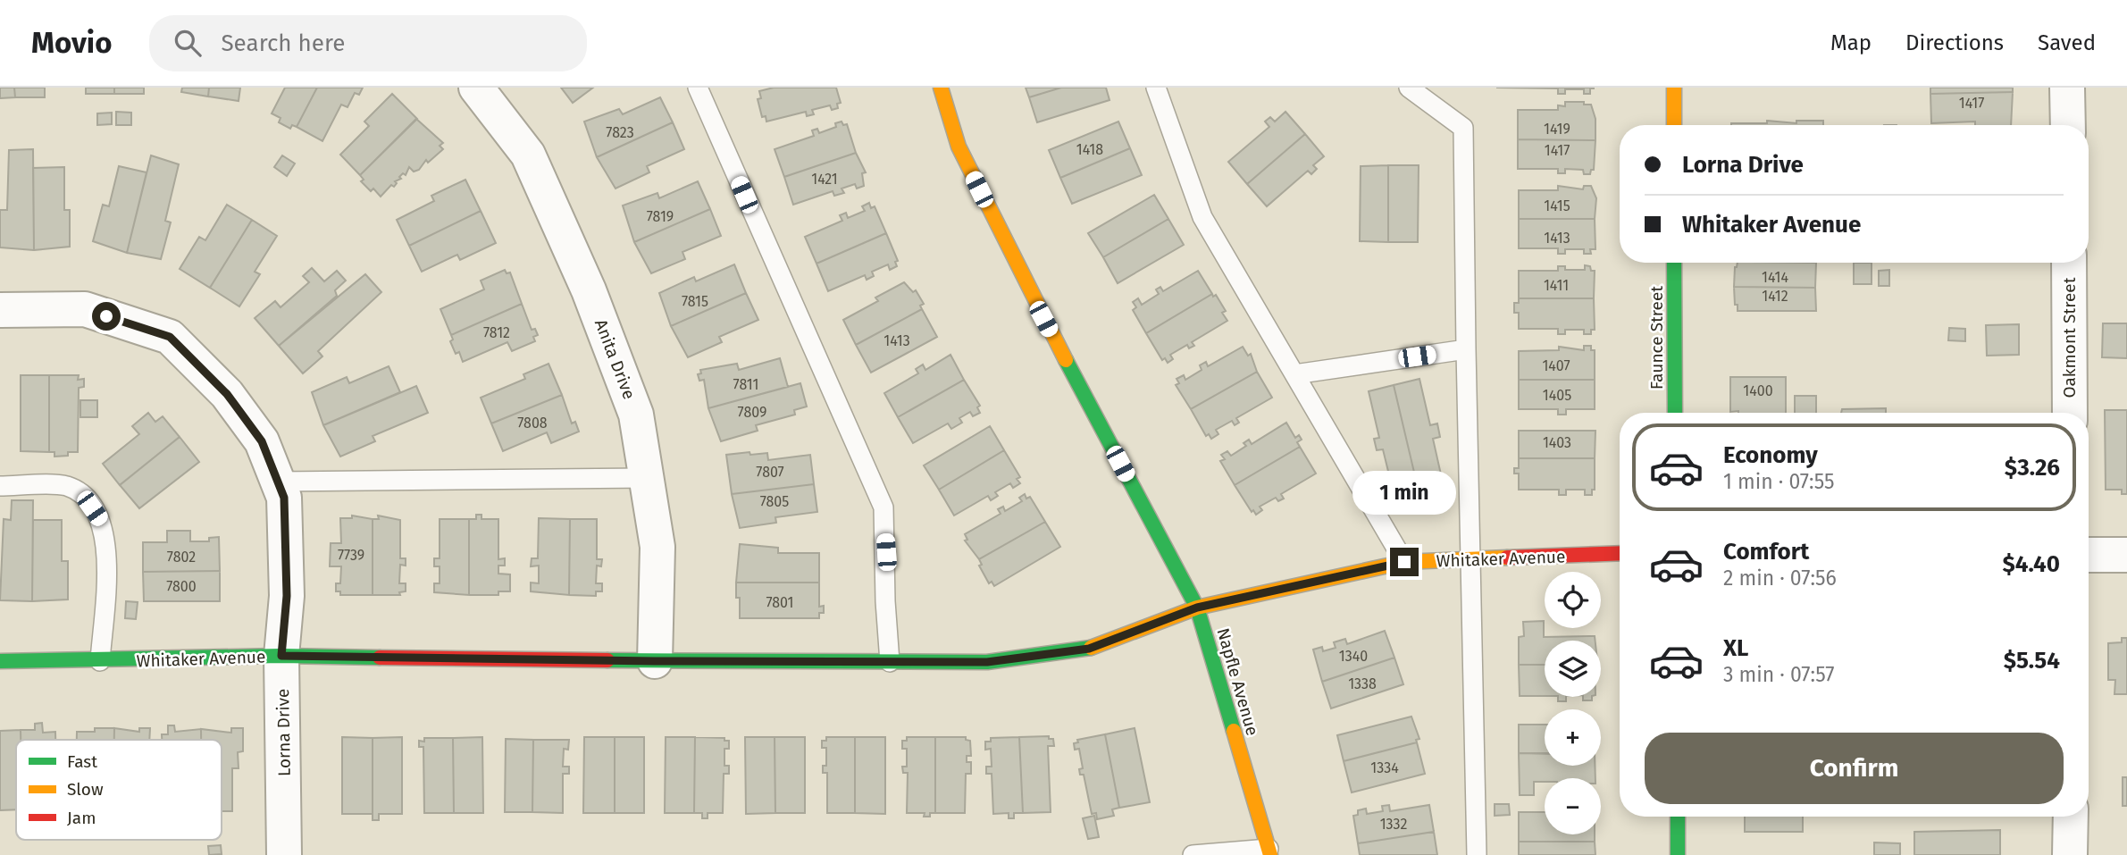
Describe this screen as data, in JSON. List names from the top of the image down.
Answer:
{
  "streets": {
    "street": [
      "Faunce Street",
      "Oakmont Street",
      "Anita Drive",
      "Whitaker Avenue",
      "Napfle Avenue",
      "Lorna Drive"
    ]
  },
  "crossings": [
    ["Anita Drive", "Whitaker Avenue"],
    ["Whitaker Avenue", "Napfle Avenue"],
    ["Whitaker Avenue", "Lorna Drive"]
  ],
  "house_numbers": [
    "1417",
    "1419",
    "7823",
    "1418",
    "1417",
    "1421",
    "1415",
    "7819",
    "1413",
    "1414",
    "1411",
    "1412",
    "7815",
    "7812",
    "1413",
    "1407",
    "7811",
    "1400",
    "1405",
    "7809",
    "7808",
    "1403",
    "7807",
    "7805",
    "7739",
    "7802",
    "7800",
    "7801",
    "1340",
    "1338",
    "1334",
    "1332"
  ],
  "legend": ["Fast", "Slow", "Jam"],
  "page": {
    "header": "Movio",
    "search": "Search here",
    "nav": ["Map", "Directions", "Saved"],
    "banner": ["Lorna Drive", "Whitaker Avenue"],
    "list": [
      {
        "name": "Economy",
        "note": "1 min · 07:55",
        "value": "$3.26"
      },
      {
        "name": "Comfort",
        "note": "2 min · 07:56",
        "value": "$4.40"
      },
      {
        "name": "XL",
        "note": "3 min · 07:57",
        "value": "$5.54"
      }
    ],
    "bubble": "1 min",
    "map_buttons": ["+", "−"],
    "buttons": "Confirm"
  }
}
